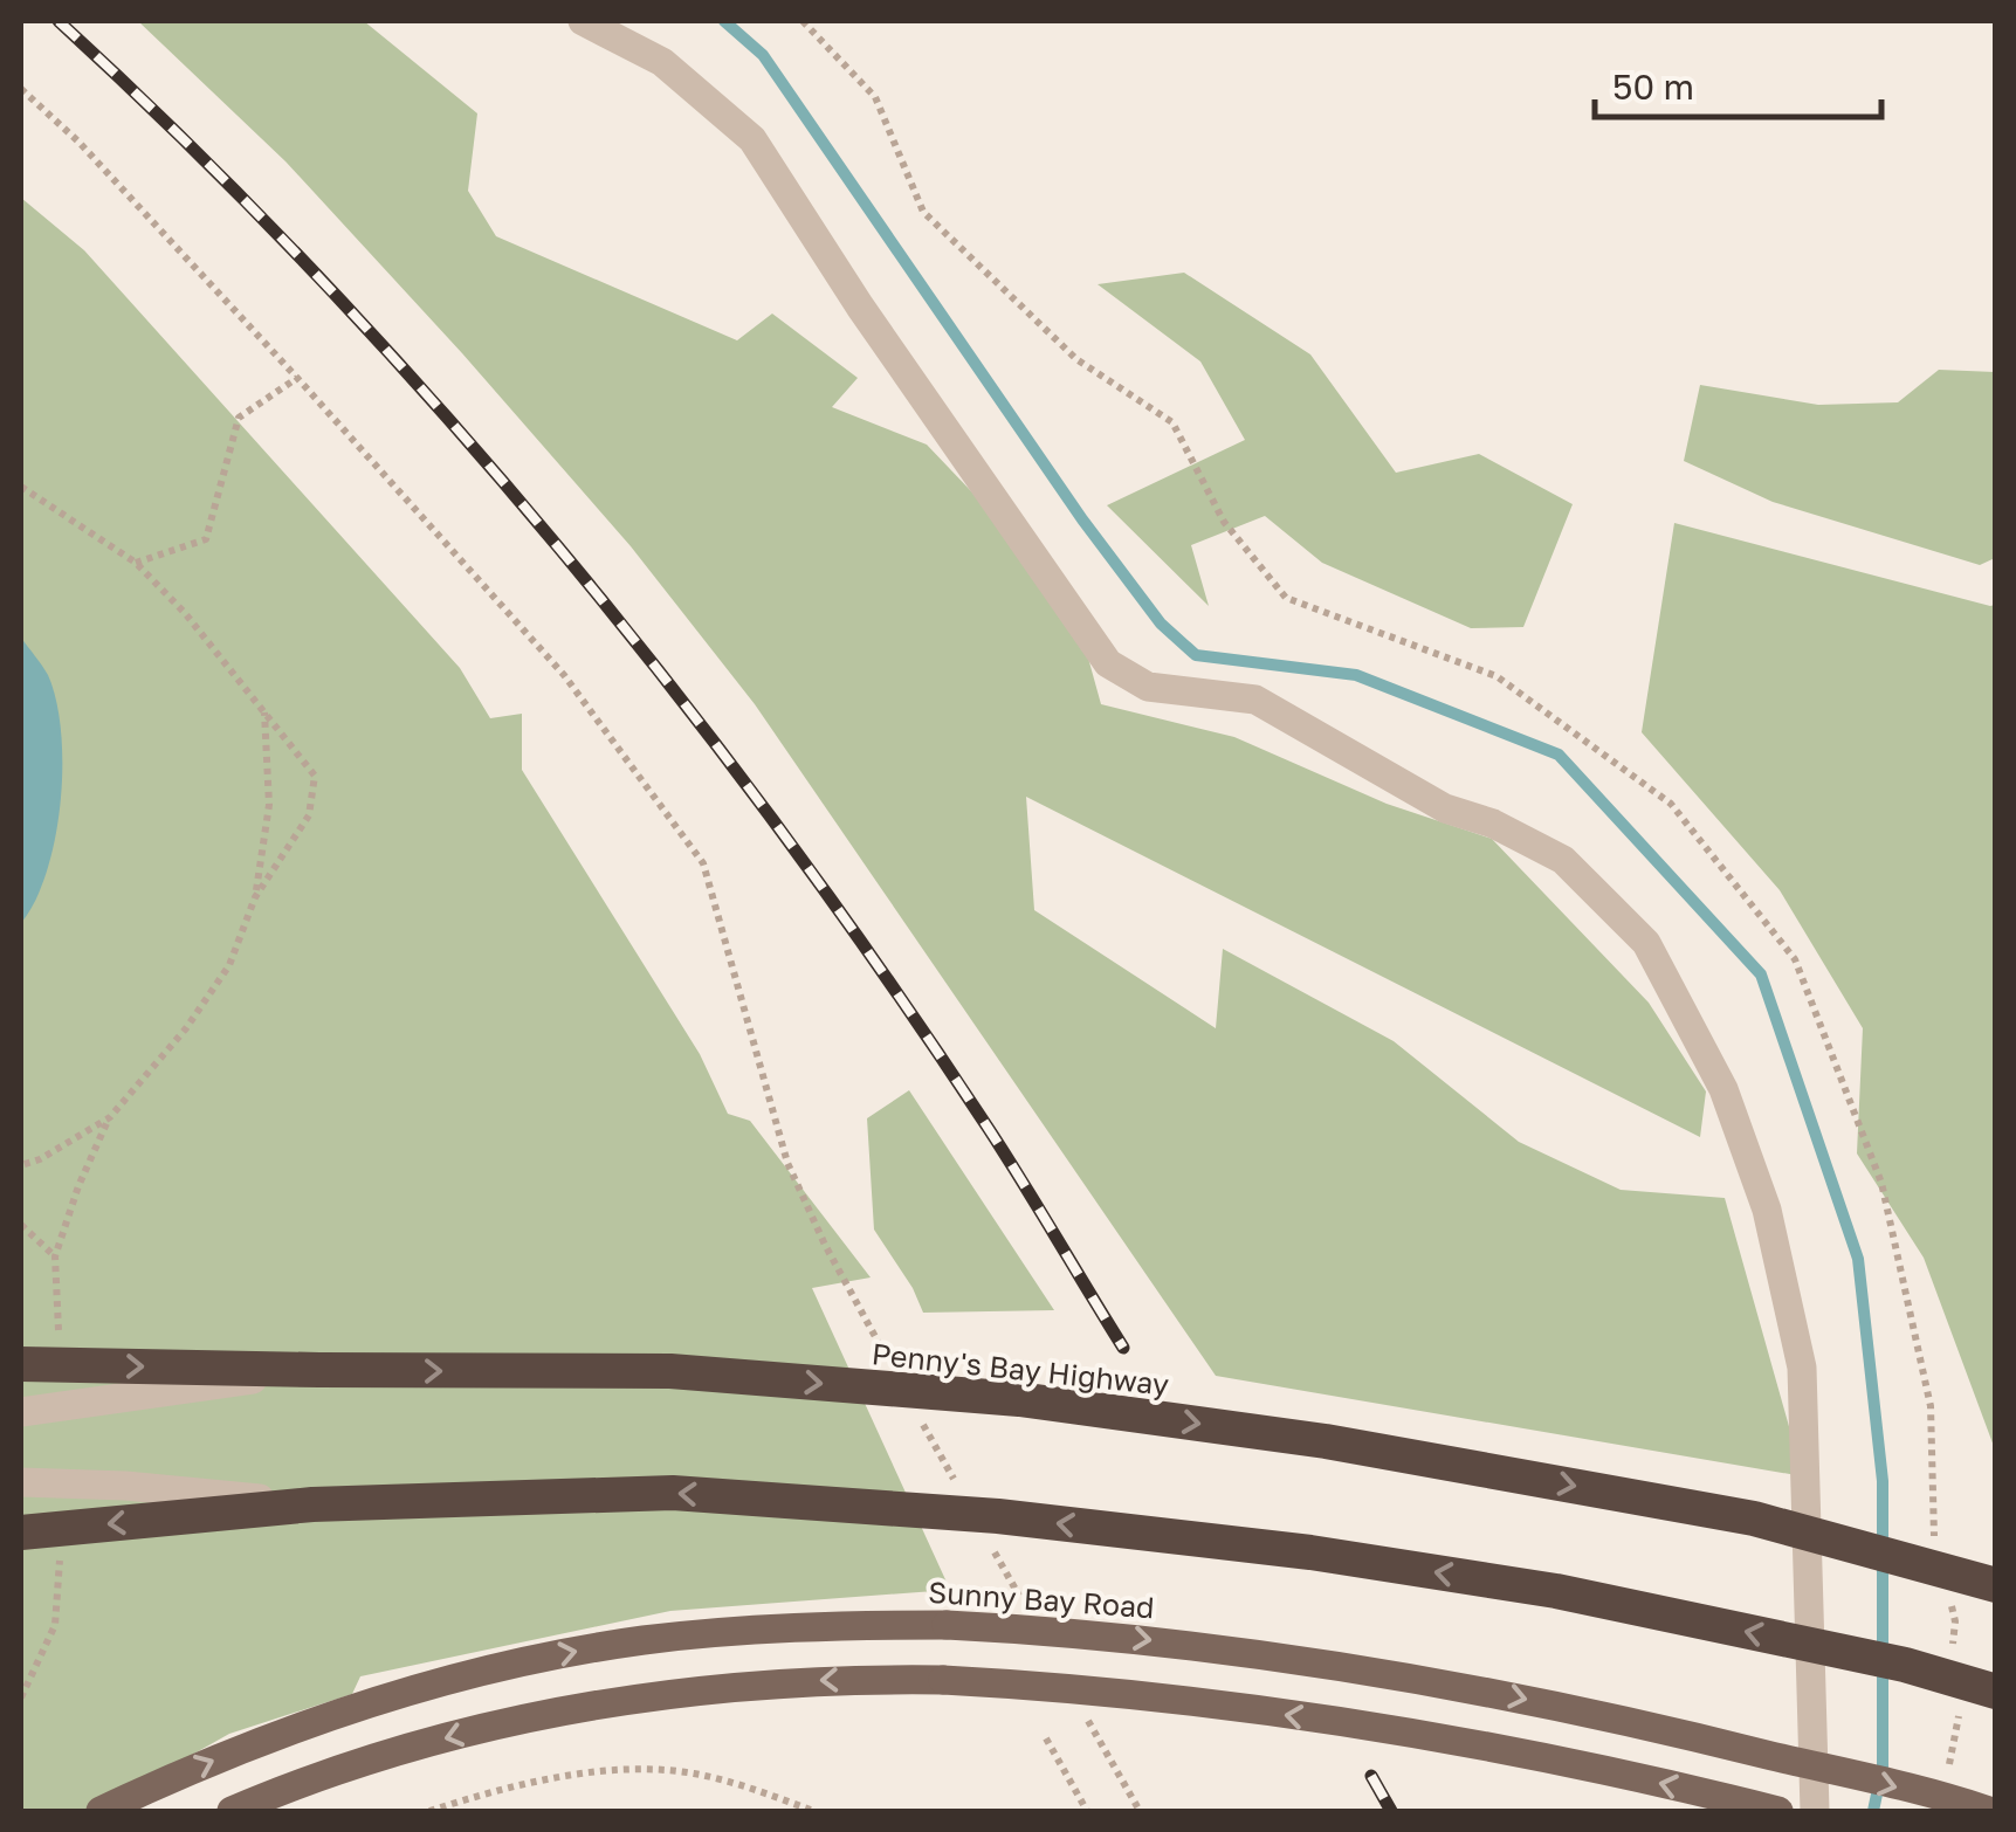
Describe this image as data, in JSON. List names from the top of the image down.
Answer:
{
  "streets": {
    "highway": ["Penny's Bay Highway"],
    "main road": ["Sunny Bay Road"]
  },
  "scale_bar": "50 m"
}
